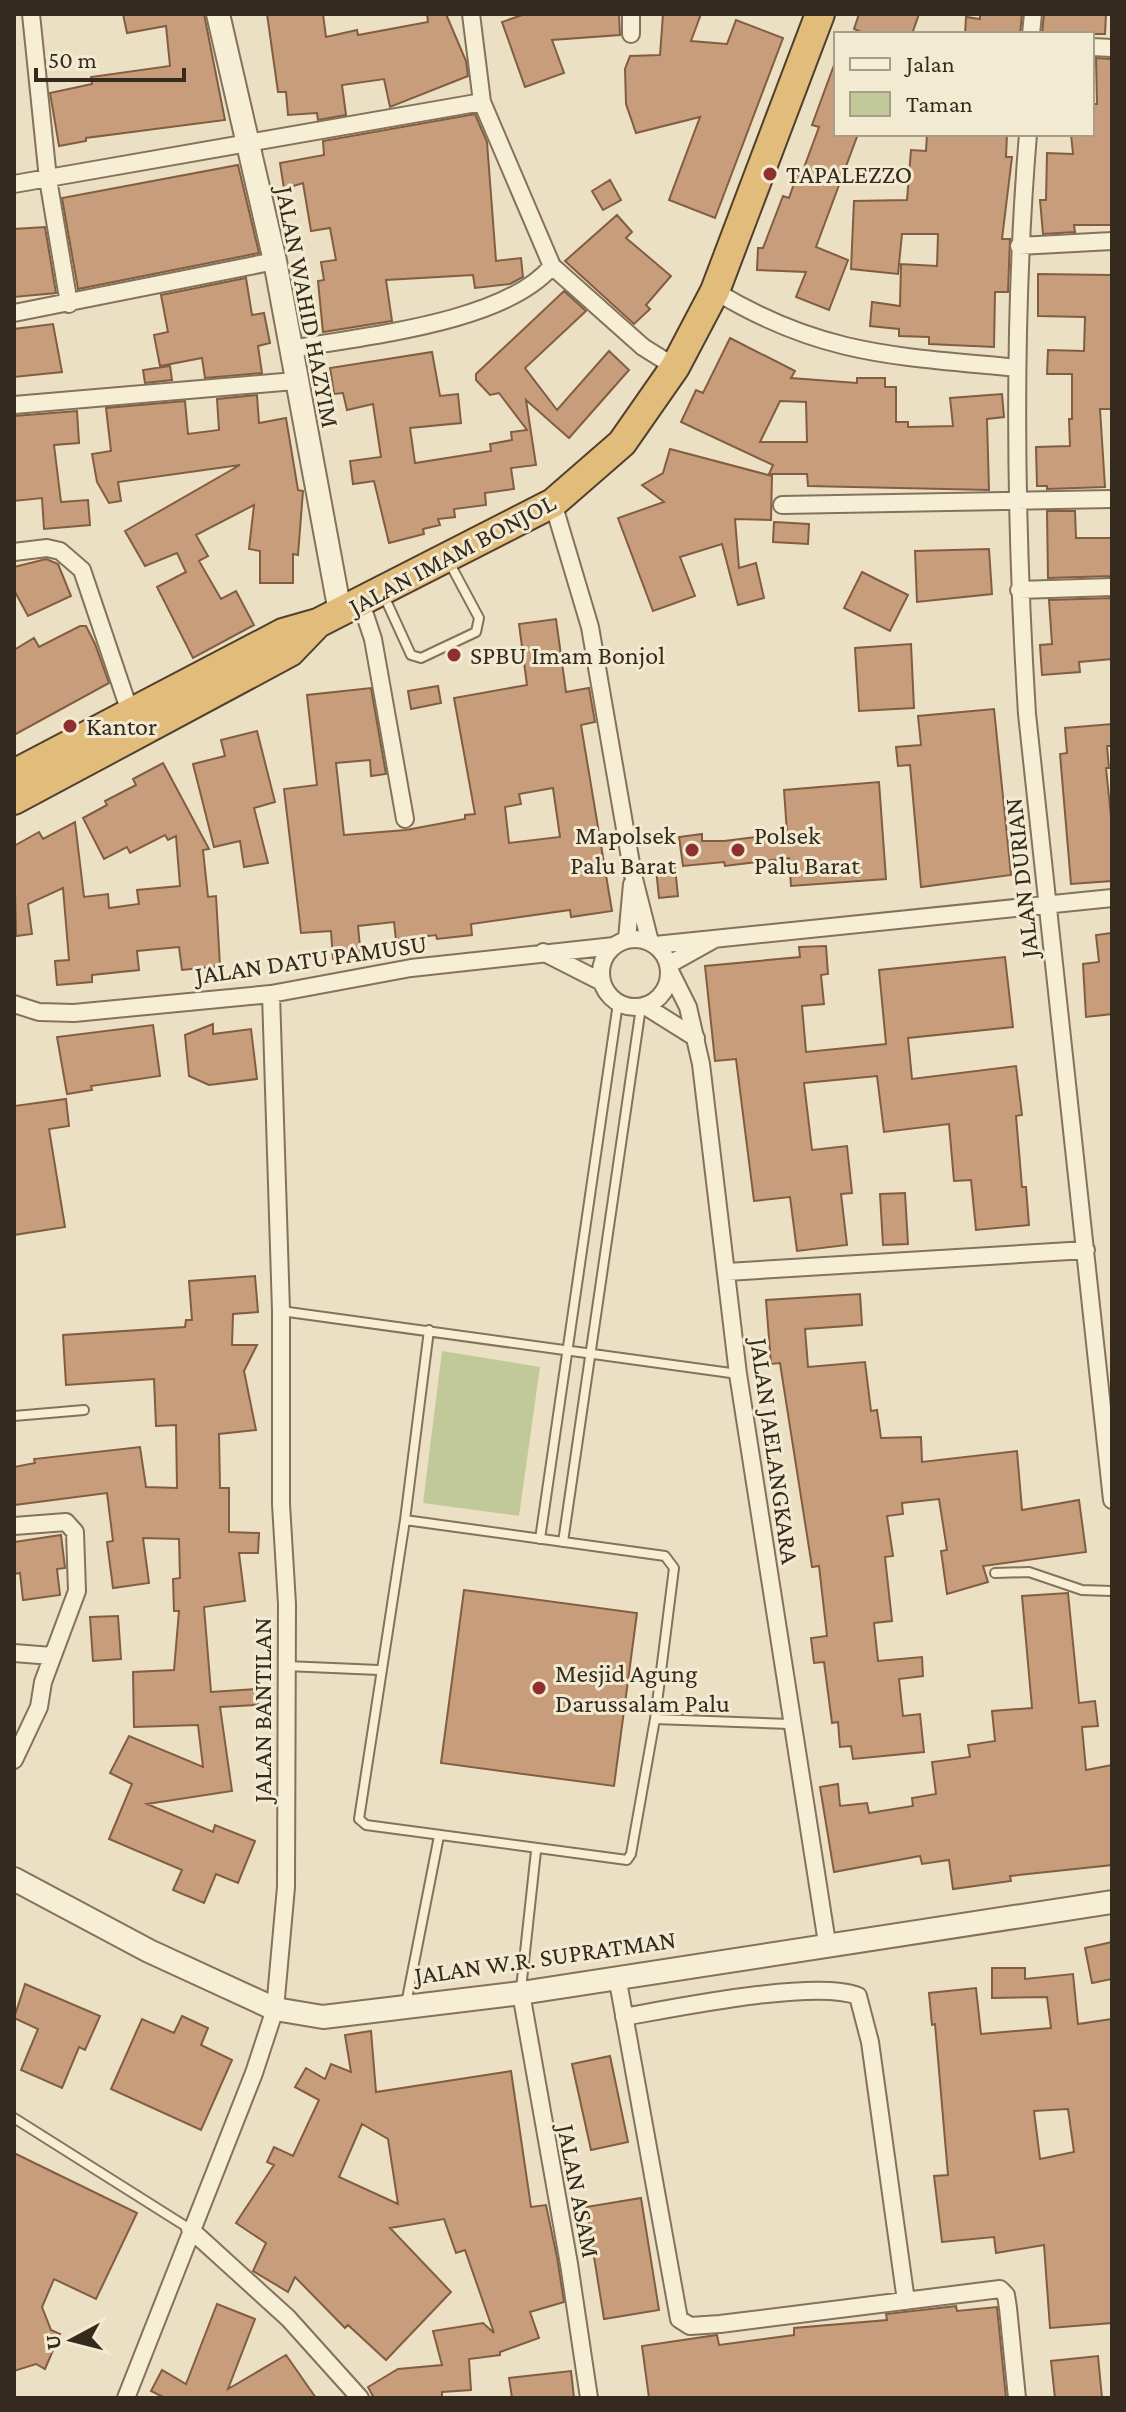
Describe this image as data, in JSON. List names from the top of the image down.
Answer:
{
  "streets": {
    "highway": ["JALAN IMAM BONJOL"],
    "street": [
      "JALAN WAHID HAZYIM",
      "JALAN DURIAN",
      "JALAN DATU PAMUSU",
      "JALAN JAELANGKARA",
      "JALAN BANTILAN",
      "JALAN W.R. SUPRATMAN",
      "JALAN ASAM"
    ]
  },
  "crossings": [
    ["JALAN WAHID HAZYIM", "JALAN IMAM BONJOL"],
    ["JALAN DATU PAMUSU", "JALAN JAELANGKARA"],
    ["JALAN DATU PAMUSU", "JALAN BANTILAN"],
    ["JALAN JAELANGKARA", "JALAN W.R. SUPRATMAN"],
    ["JALAN BANTILAN", "JALAN W.R. SUPRATMAN"],
    ["JALAN W.R. SUPRATMAN", "JALAN ASAM"]
  ],
  "places": [
    "TAPALEZZO",
    "SPBU Imam Bonjol",
    "Kantor",
    "Mapolsek Palu Barat",
    "Polsek Palu Barat",
    "Mesjid Agung Darussalam Palu"
  ],
  "legend": ["Jalan", "Taman"],
  "scale_bar": "50 m",
  "north": "left"
}
